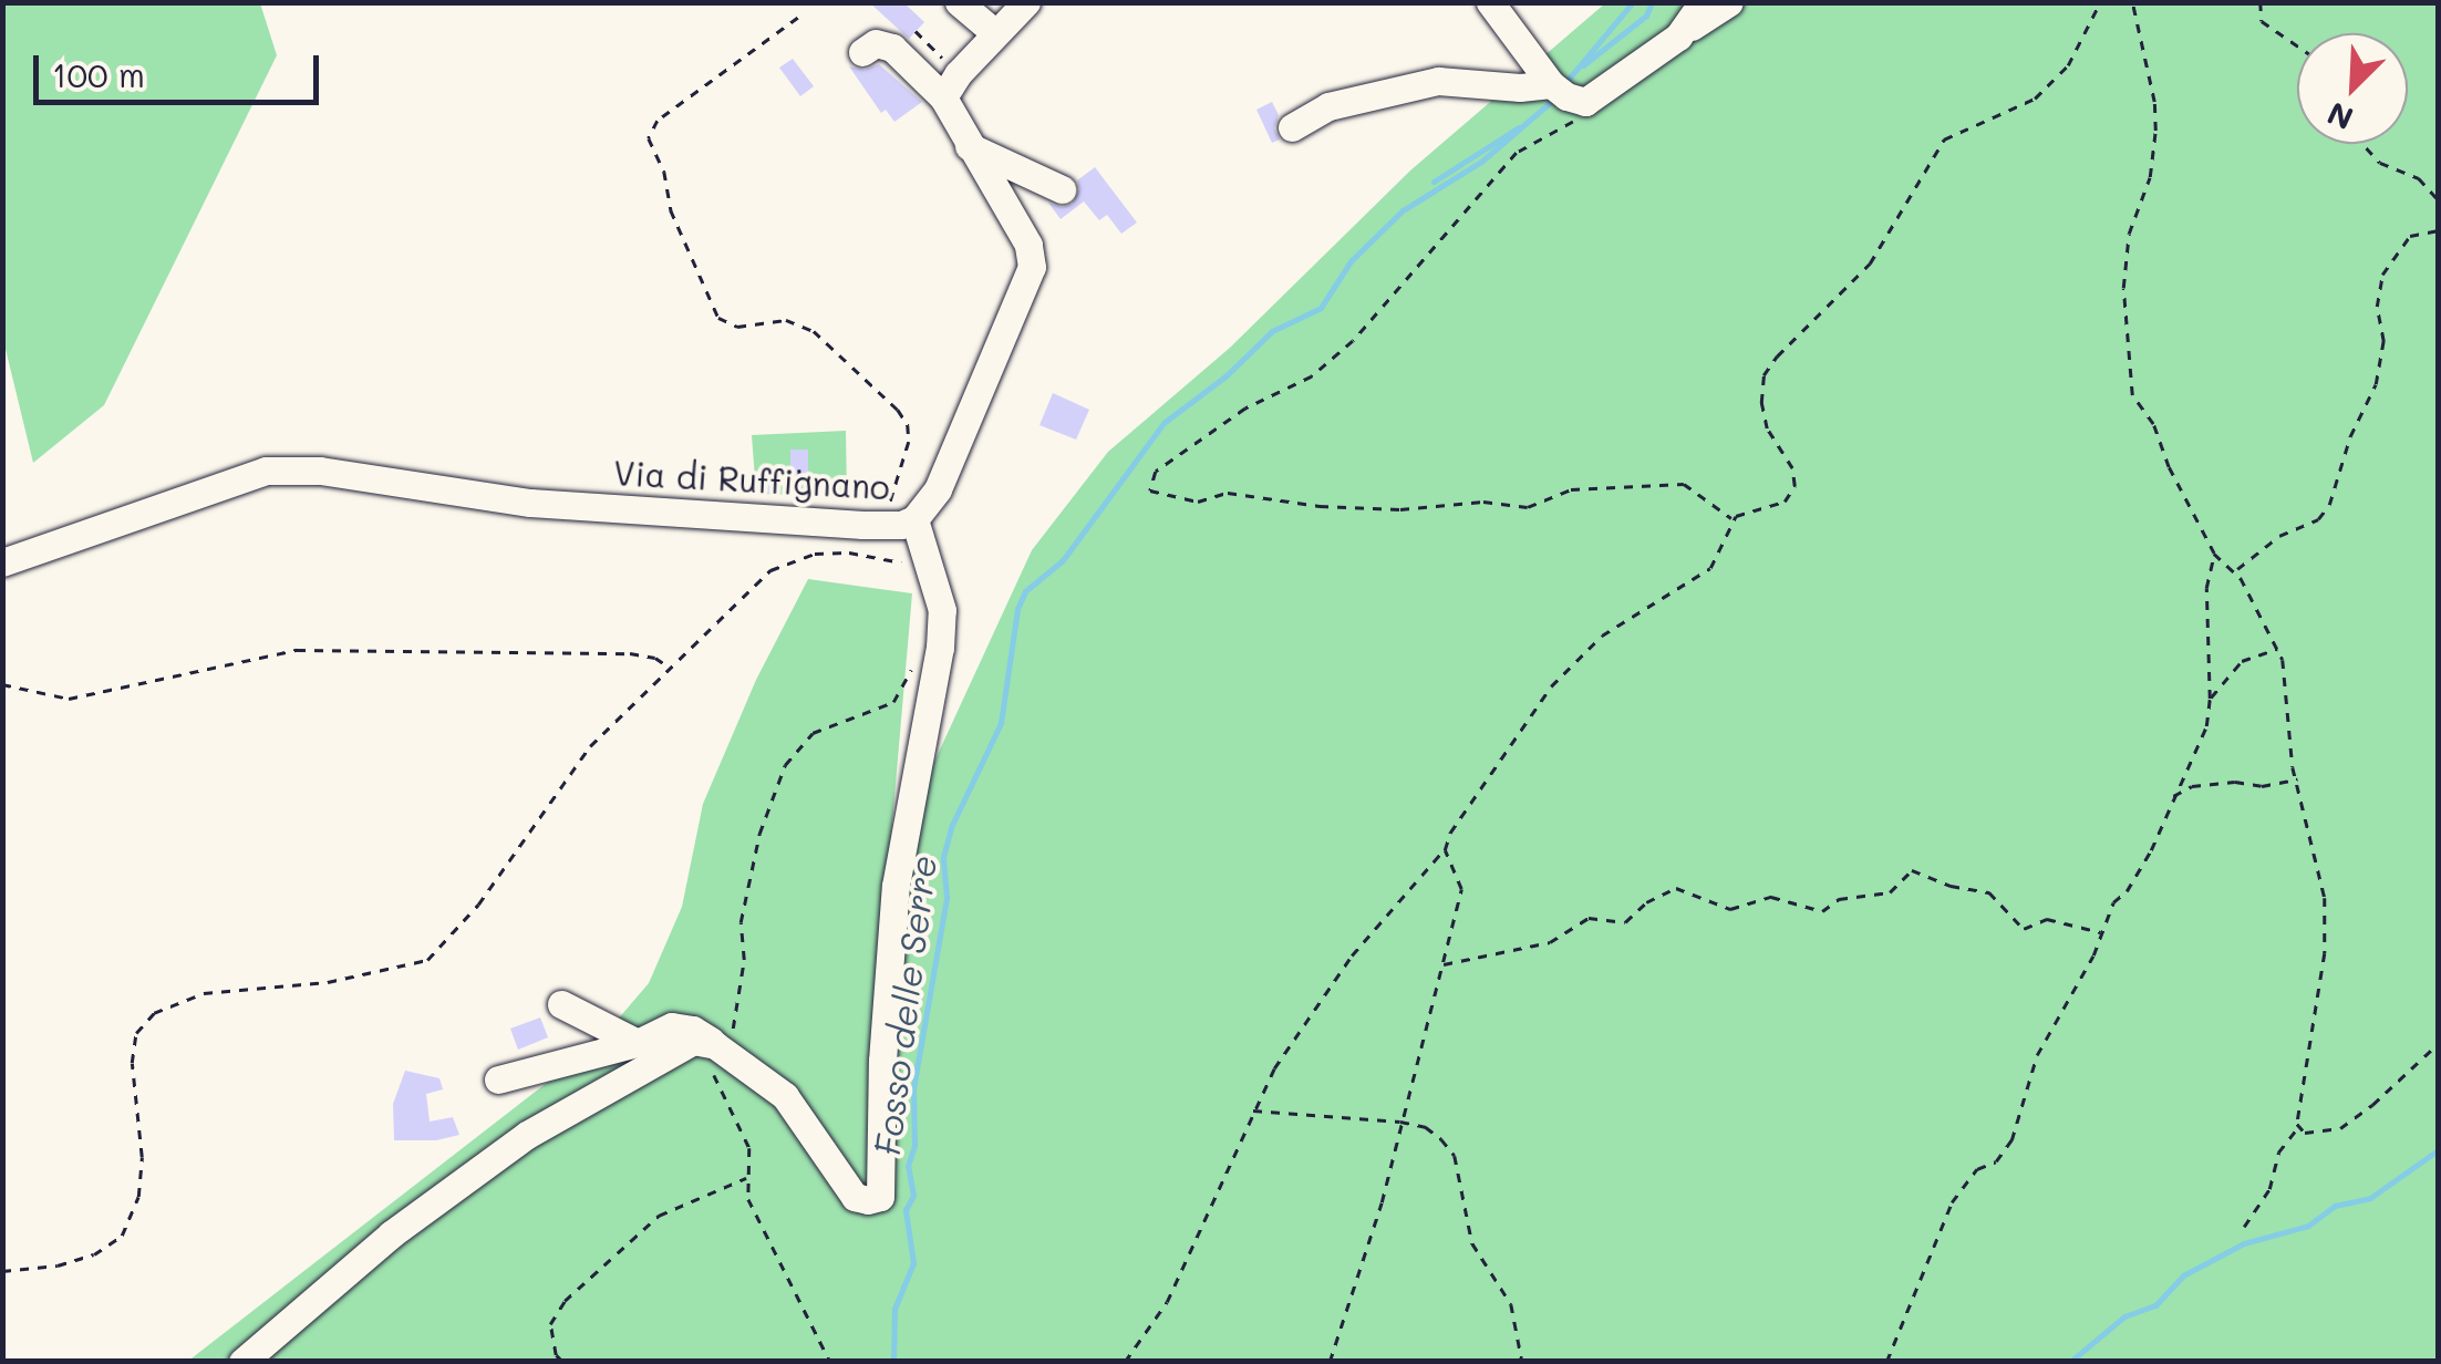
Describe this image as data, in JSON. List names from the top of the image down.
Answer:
{
  "streets": {
    "street": ["Via di Ruffignano"]
  },
  "water": ["Fosso delle Serre"],
  "scale_bar": "100 m",
  "north": "bottom left"
}
